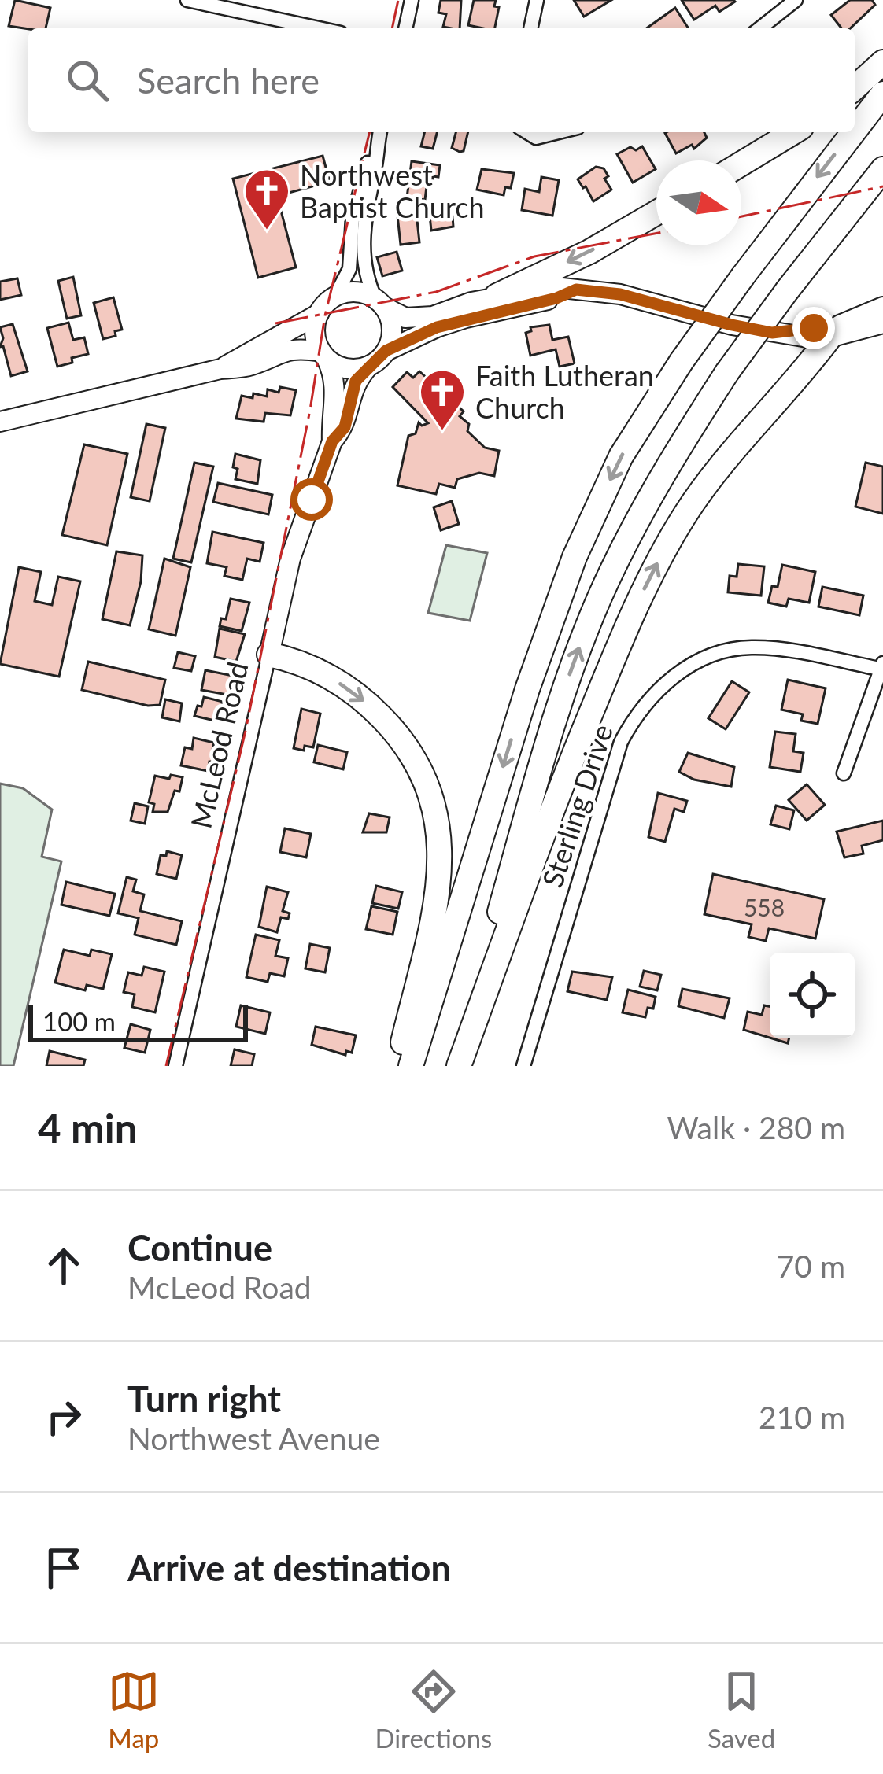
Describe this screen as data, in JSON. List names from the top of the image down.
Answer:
{
  "streets": {
    "main road": ["McLeod Road"],
    "street": ["Sterling Drive"]
  },
  "places": {
    "church": ["Northwest Baptist Church", "Faith Lutheran Church"]
  },
  "house_numbers": ["558"],
  "scale_bar": "100 m",
  "north": "right",
  "page": {
    "search": "Search here",
    "scale": "100 m",
    "heading": ["4 min", "Walk · 280 m"],
    "list": [
      ["Continue", "McLeod Road", "70 m"],
      ["Turn right", "Northwest Avenue", "210 m"],
      "Arrive at destination"
    ],
    "nav": ["Map", "Directions", "Saved"]
  }
}
